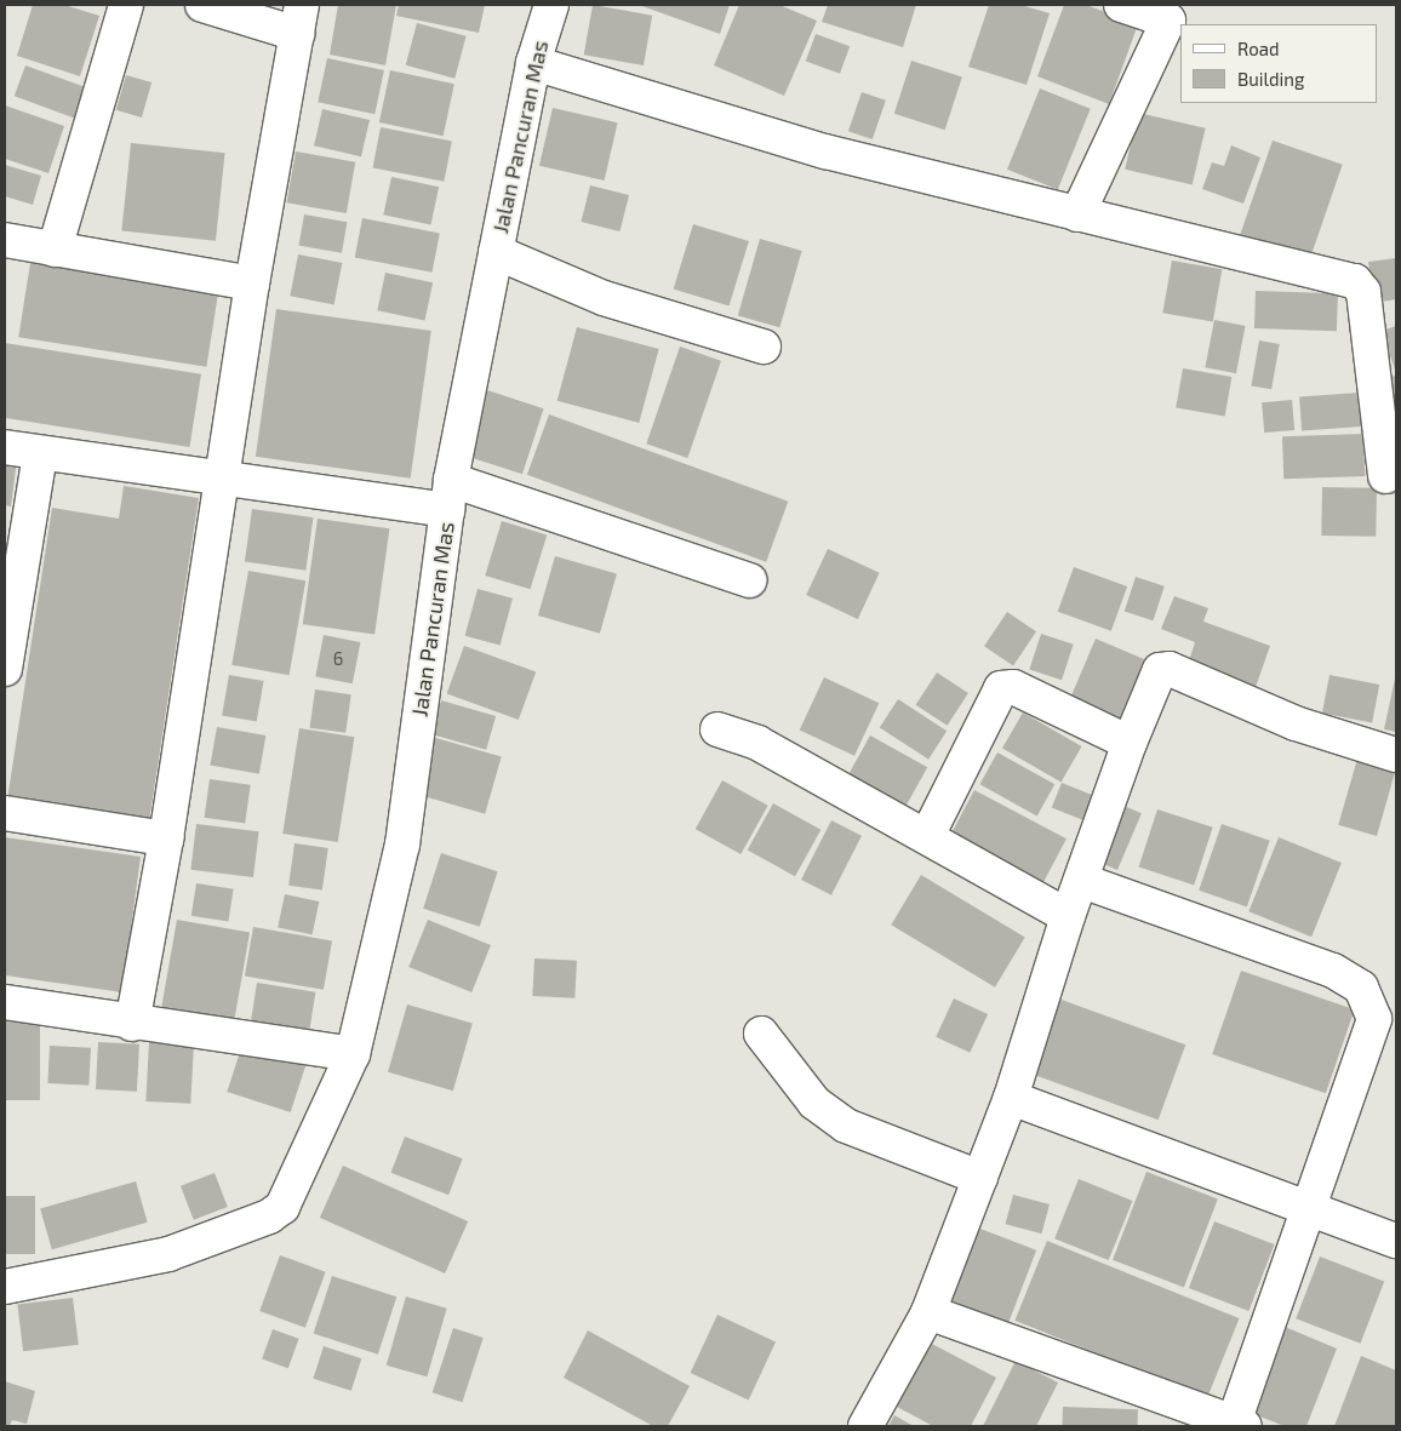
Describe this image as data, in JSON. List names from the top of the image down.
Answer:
{
  "streets": {
    "street": ["Jalan Pancuran Mas"]
  },
  "house_numbers": ["6"],
  "legend": ["Road", "Building"]
}
